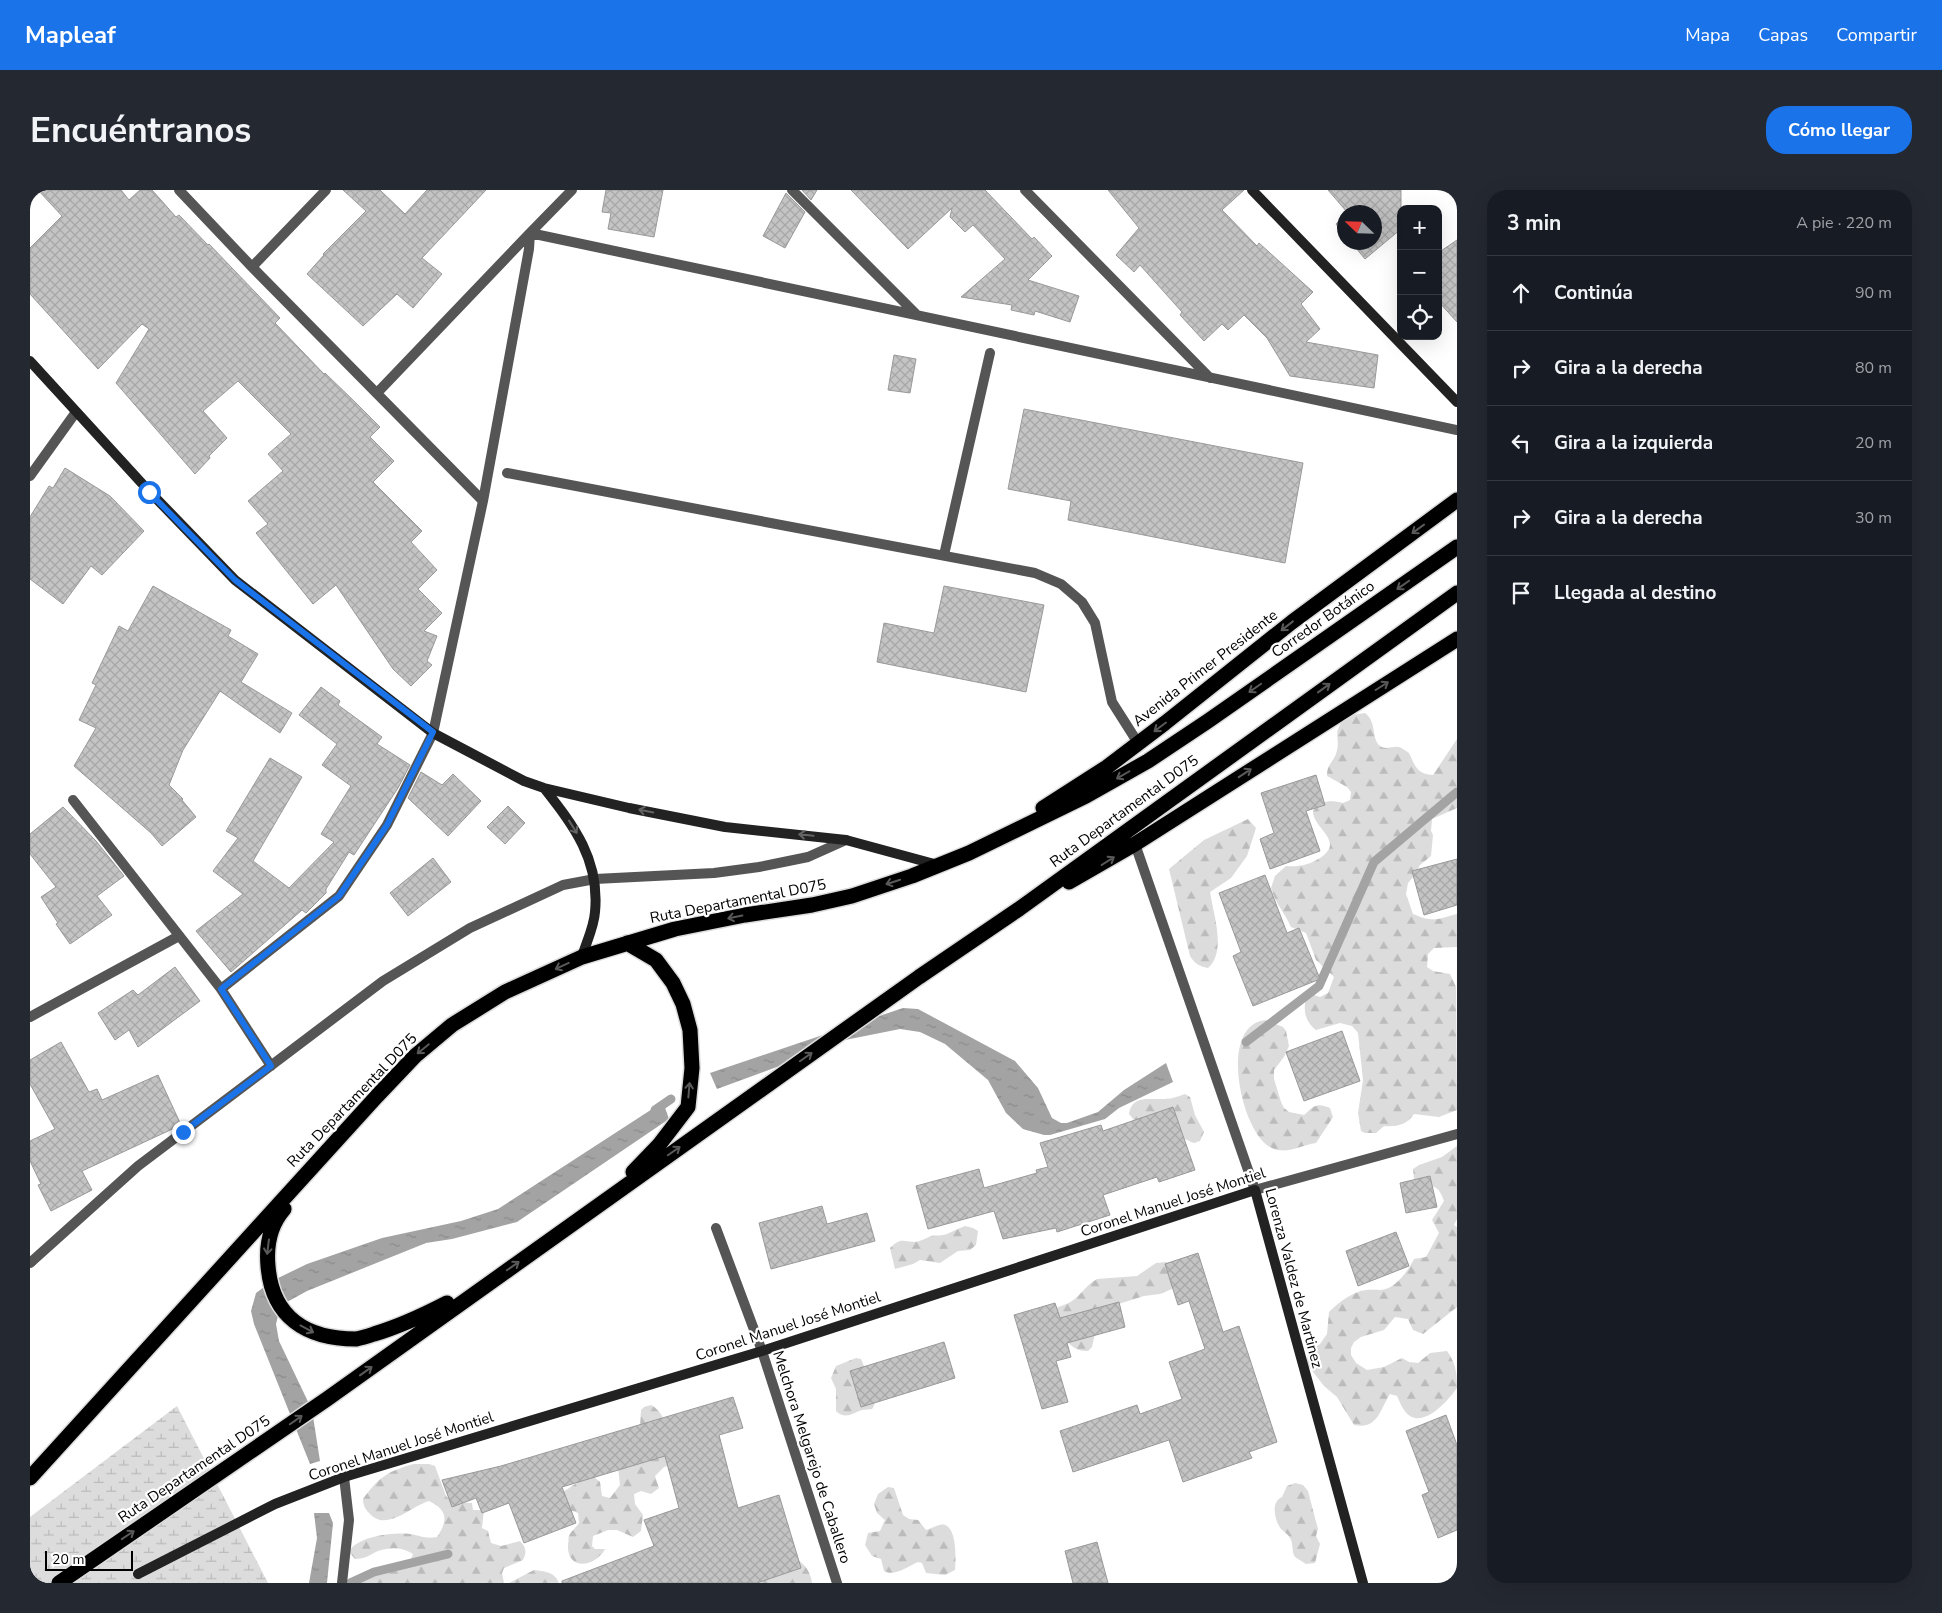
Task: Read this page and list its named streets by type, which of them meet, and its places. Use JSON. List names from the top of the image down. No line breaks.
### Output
{"streets":{"highway":["Corredor Botánico","Avenida Primer Presidente","Ruta Departamental D075"],"street":["Coronel Manuel José Montiel","Lorenza Valdez de Martinez","Melchora Melgarejo de Caballero"]},"crossings":[["Corredor Botánico","Ruta Departamental D075"],["Avenida Primer Presidente","Ruta Departamental D075"],["Coronel Manuel José Montiel","Lorenza Valdez de Martinez"],["Coronel Manuel José Montiel","Melchora Melgarejo de Caballero"]],"scale_bar":"20 m","north":"top left","page":{"header":"Mapleaf","nav":["Mapa","Capas","Compartir"],"buttons":"Cómo llegar","title":"Encuéntranos","heading":["3 min","A pie · 220 m"],"map_buttons":["+","−"],"list":[["Continúa","90 m"],["Gira a la derecha","80 m"],["Gira a la izquierda","20 m"],["Gira a la derecha","30 m"],"Llegada al destino"],"scale":"20 m"}}
